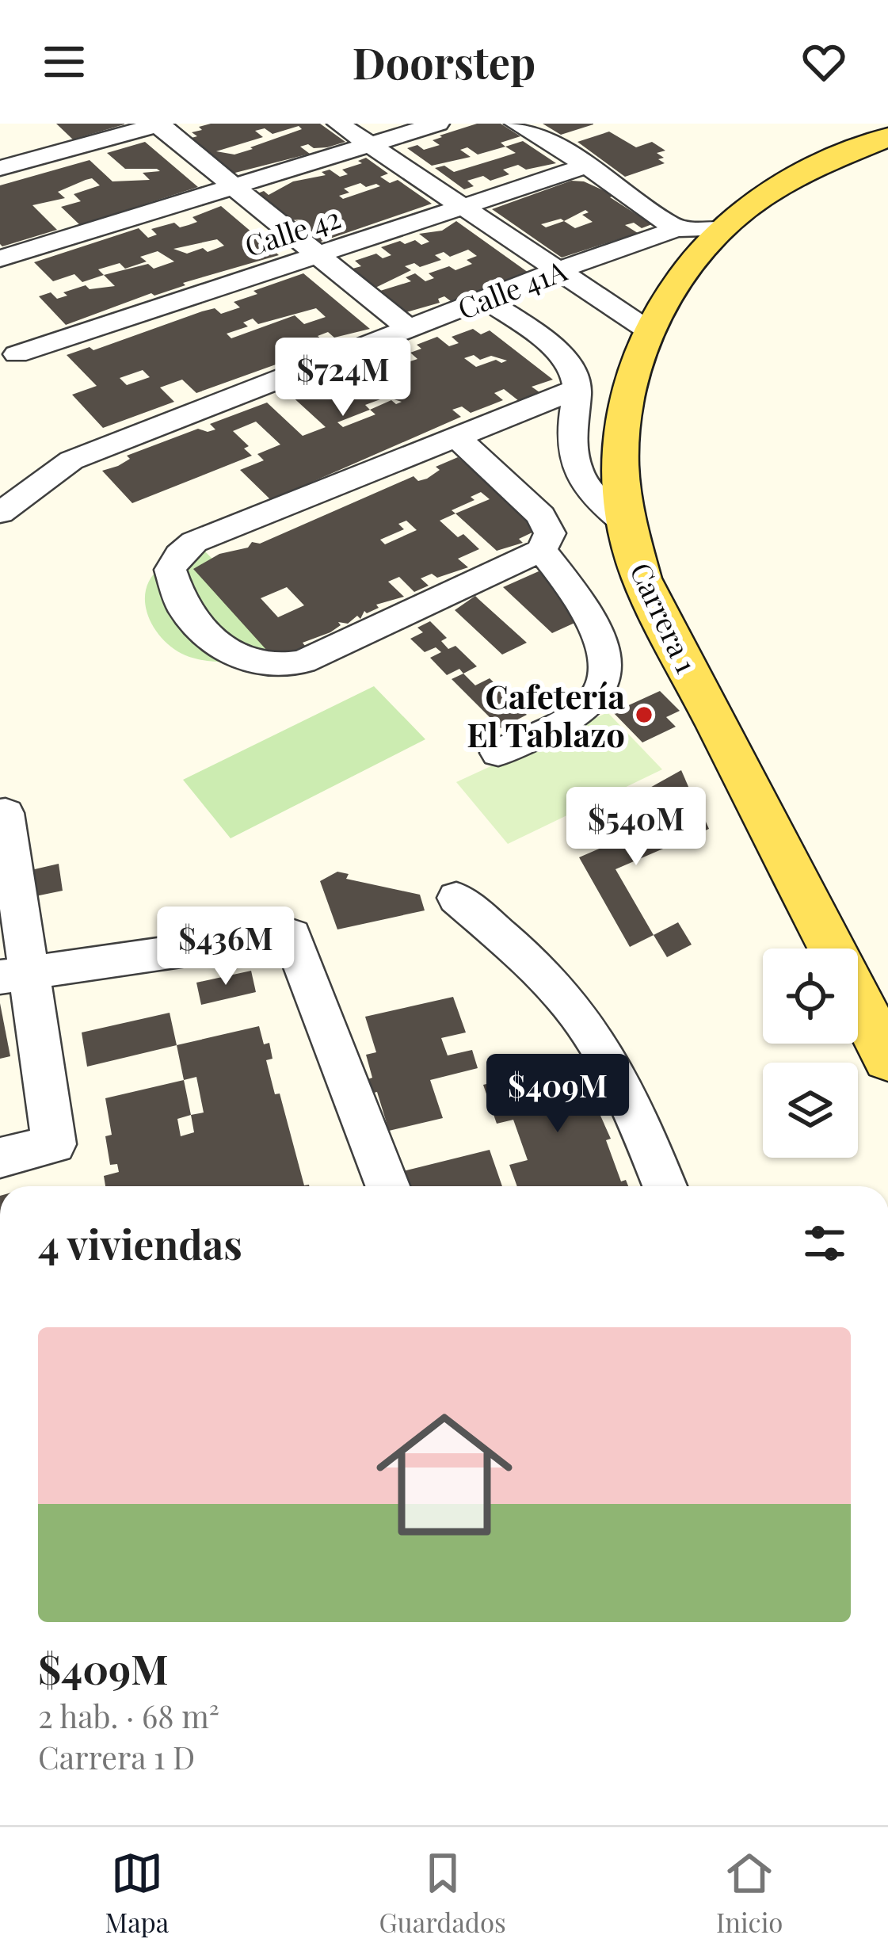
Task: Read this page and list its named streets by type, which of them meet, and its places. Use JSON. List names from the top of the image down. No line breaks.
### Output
{"streets":{"main road":["Carrera 1"],"street":["Calle 42","Calle 41A"]},"crossings":[["Calle 41A","Carrera 1"]],"places":["Cafetería El Tablazo"],"page":{"header":"Doorstep","price":["$724M","$540M","$436M","$409M"],"heading":"4 viviendas","list":[{"name":"$409M","note":"2 hab. · 68 m² · Carrera 1 D"}],"tabs":["Mapa","Guardados","Inicio"]}}
